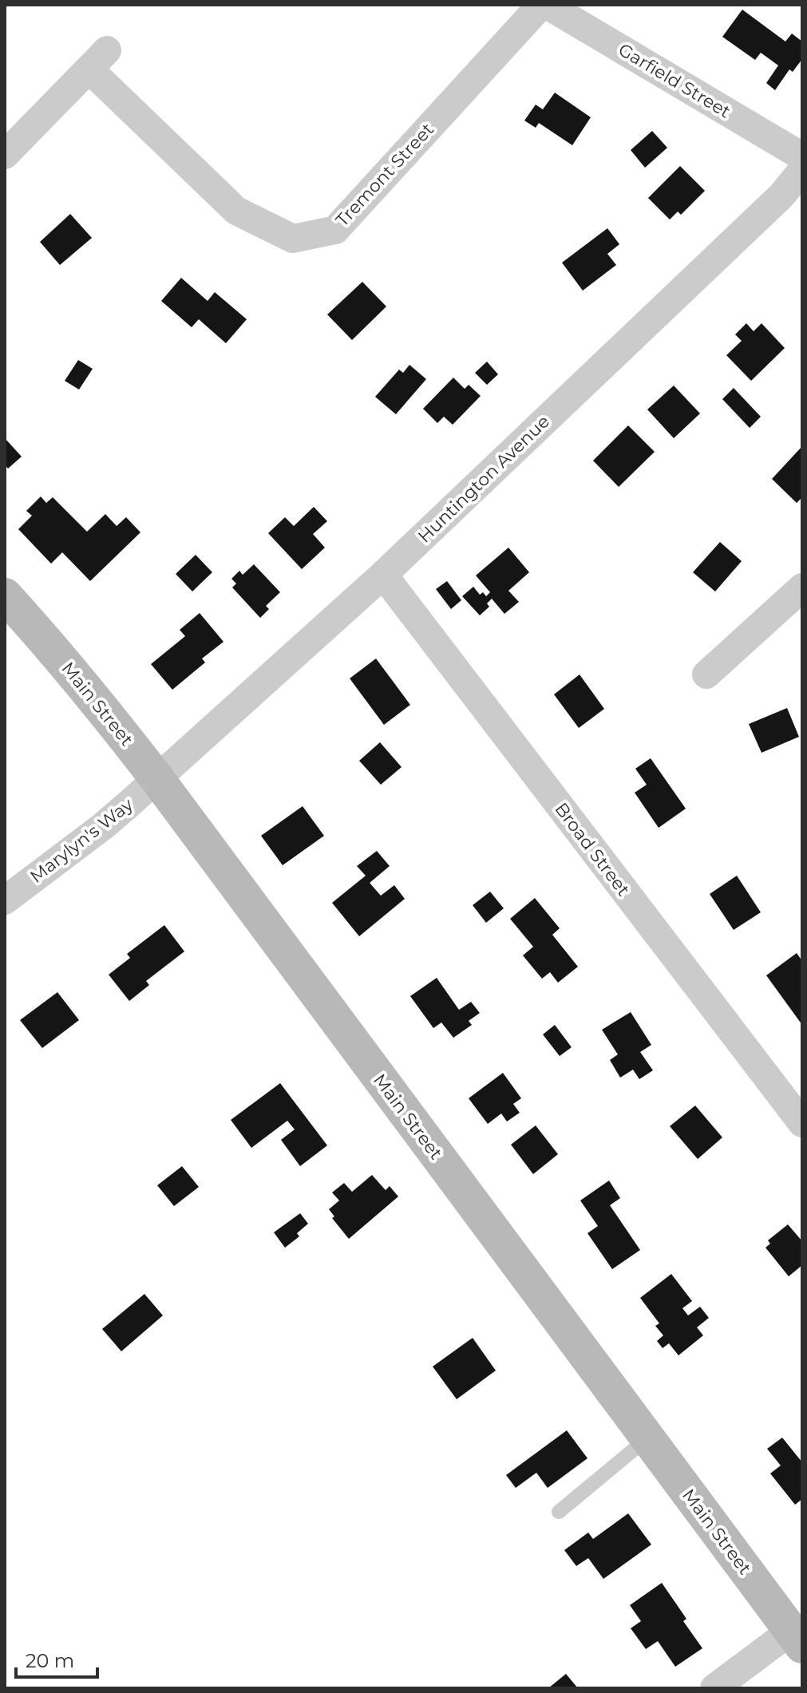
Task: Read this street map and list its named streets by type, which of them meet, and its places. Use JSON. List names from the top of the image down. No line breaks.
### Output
{"streets":{"main road":["Main Street"],"street":["Garfield Street","Tremont Street","Huntington Avenue","Marylyn's Way","Broad Street"]},"crossings":[["Huntington Avenue","Main Street"],["Huntington Avenue","Marylyn's Way"],["Huntington Avenue","Broad Street"],["Main Street","Marylyn's Way"]],"scale_bar":"20 m"}
